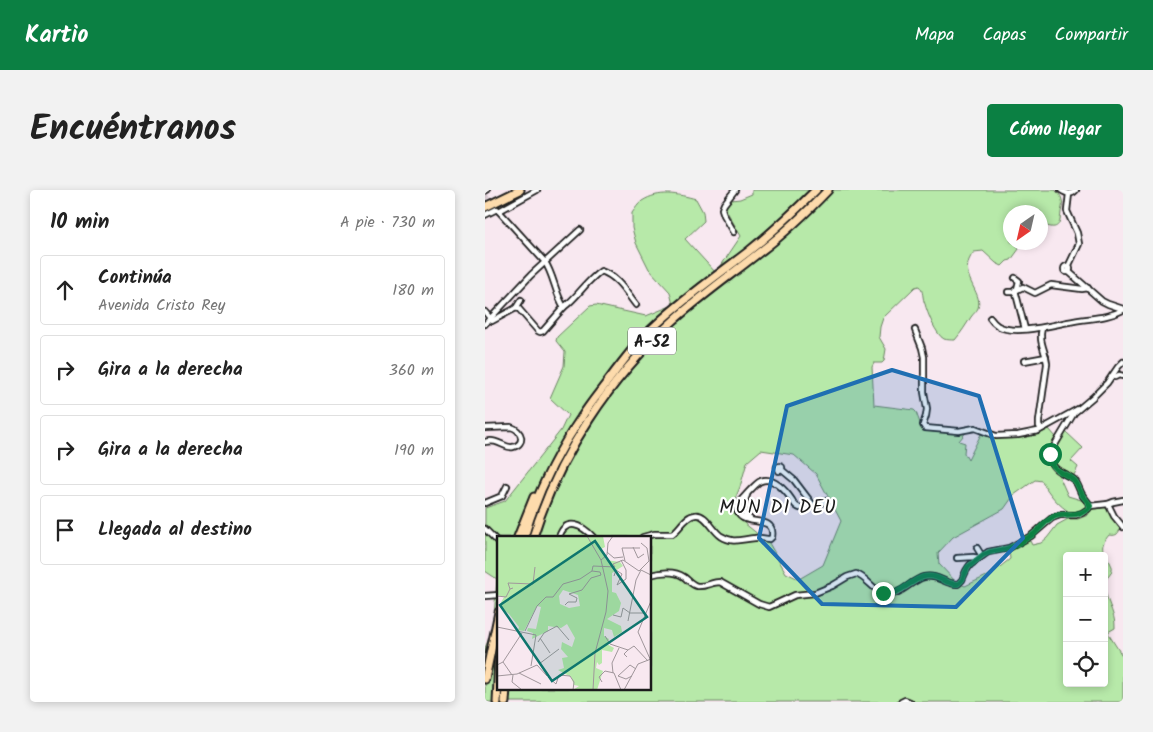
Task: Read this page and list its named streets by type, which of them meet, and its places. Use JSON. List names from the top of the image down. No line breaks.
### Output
{"streets":{"highway":["A-52"]},"districts":["MUN DI DEU"],"north":"bottom left","page":{"header":"Kartio","nav":["Mapa","Capas","Compartir"],"title":"Encuéntranos","buttons":"Cómo llegar","heading":["10 min","A pie · 730 m"],"list":[["Continúa","Avenida Cristo Rey","180 m"],["Gira a la derecha","360 m"],["Gira a la derecha","190 m"],"Llegada al destino"],"map_buttons":["+","−"]}}
